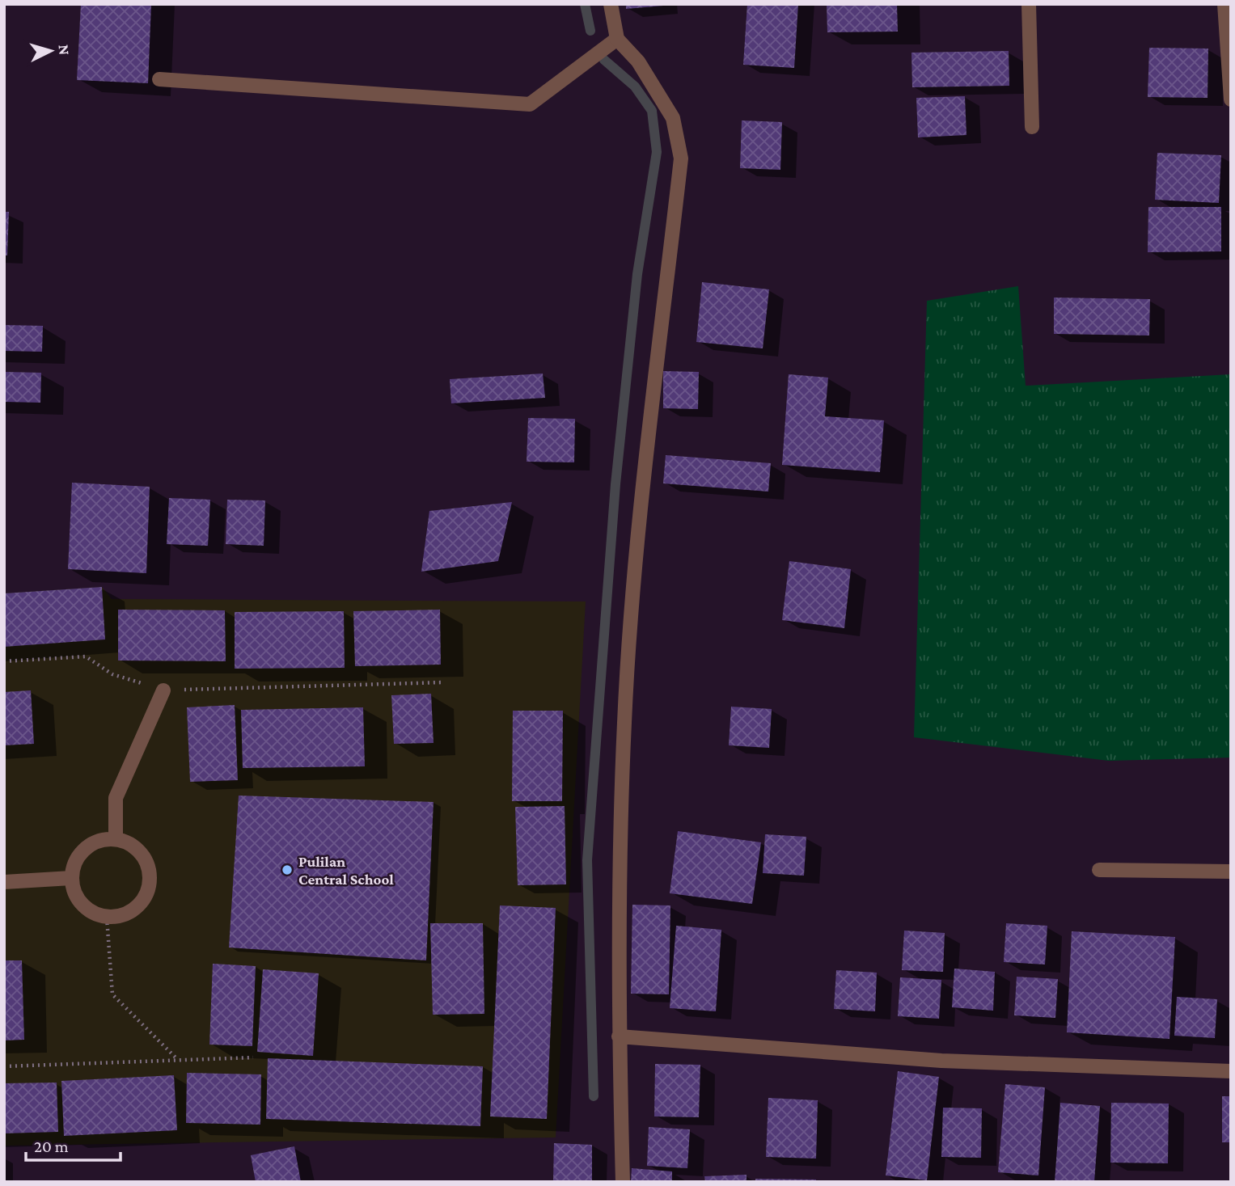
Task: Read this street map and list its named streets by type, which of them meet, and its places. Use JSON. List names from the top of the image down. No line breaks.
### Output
{"places":["Pulilan Central School"],"scale_bar":"20 m","north":"right"}
